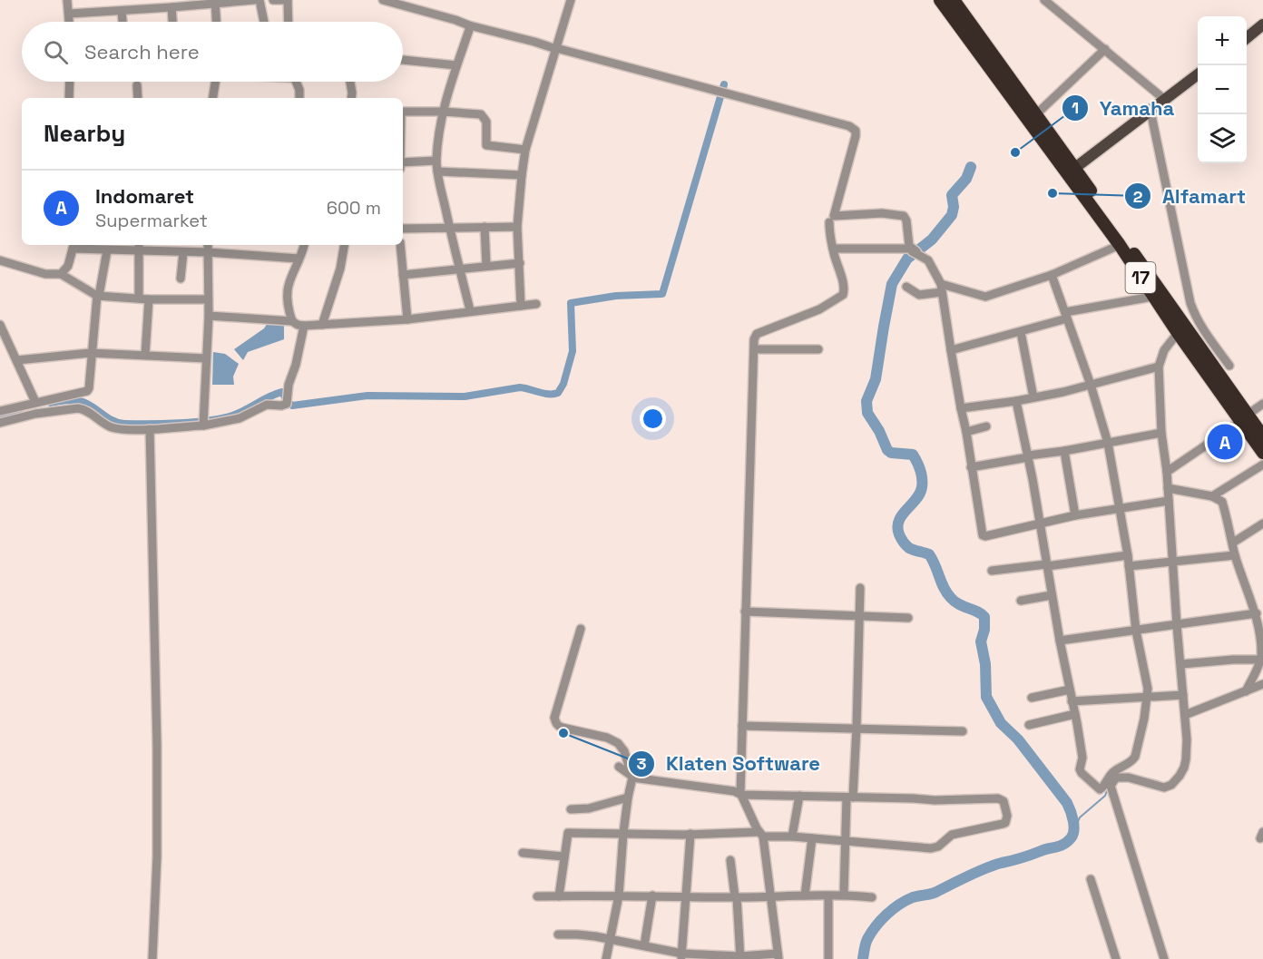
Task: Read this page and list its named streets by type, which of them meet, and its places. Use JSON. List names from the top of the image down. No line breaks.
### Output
{"streets":{"highway":["17"]},"places":["Yamaha","Alfamart","Klaten Software"],"page":{"map_buttons":["+","−"],"search":"Search here","heading":"Nearby","list":[{"mark":"A","name":"Indomaret","note":"Supermarket","value":"600 m"}],"pins":"A"}}
